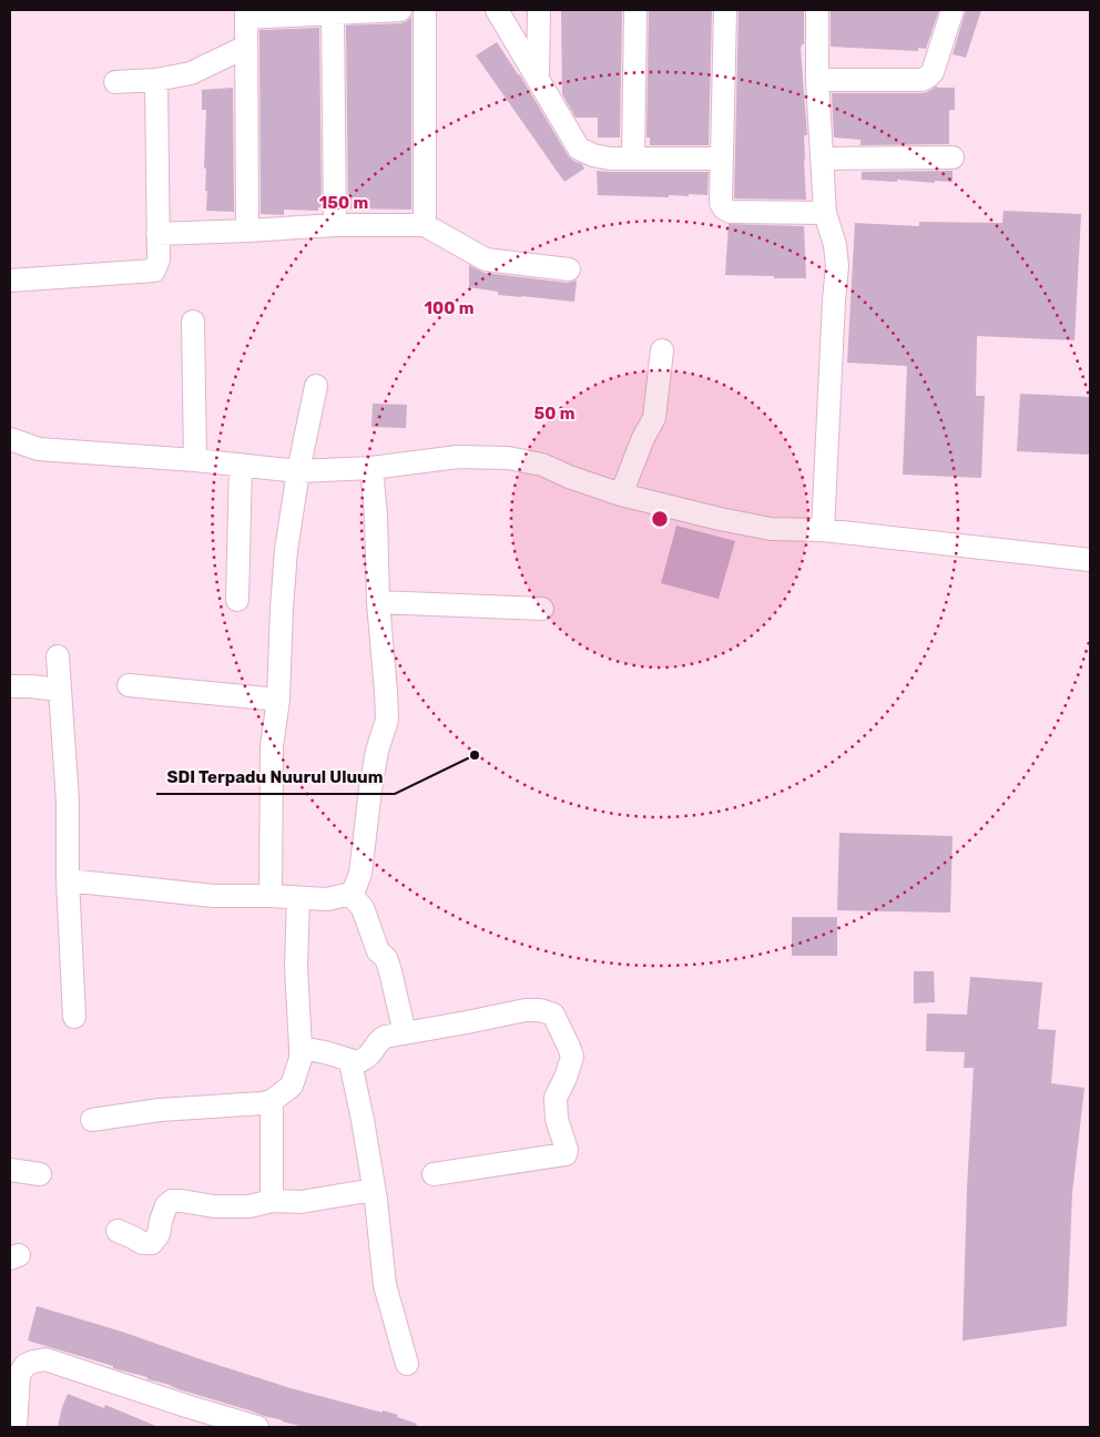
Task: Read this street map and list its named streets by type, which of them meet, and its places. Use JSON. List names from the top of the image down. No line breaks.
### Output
{"places":["SDI Terpadu Nuurul Uluum"],"rings":["150 m","100 m","50 m"]}
